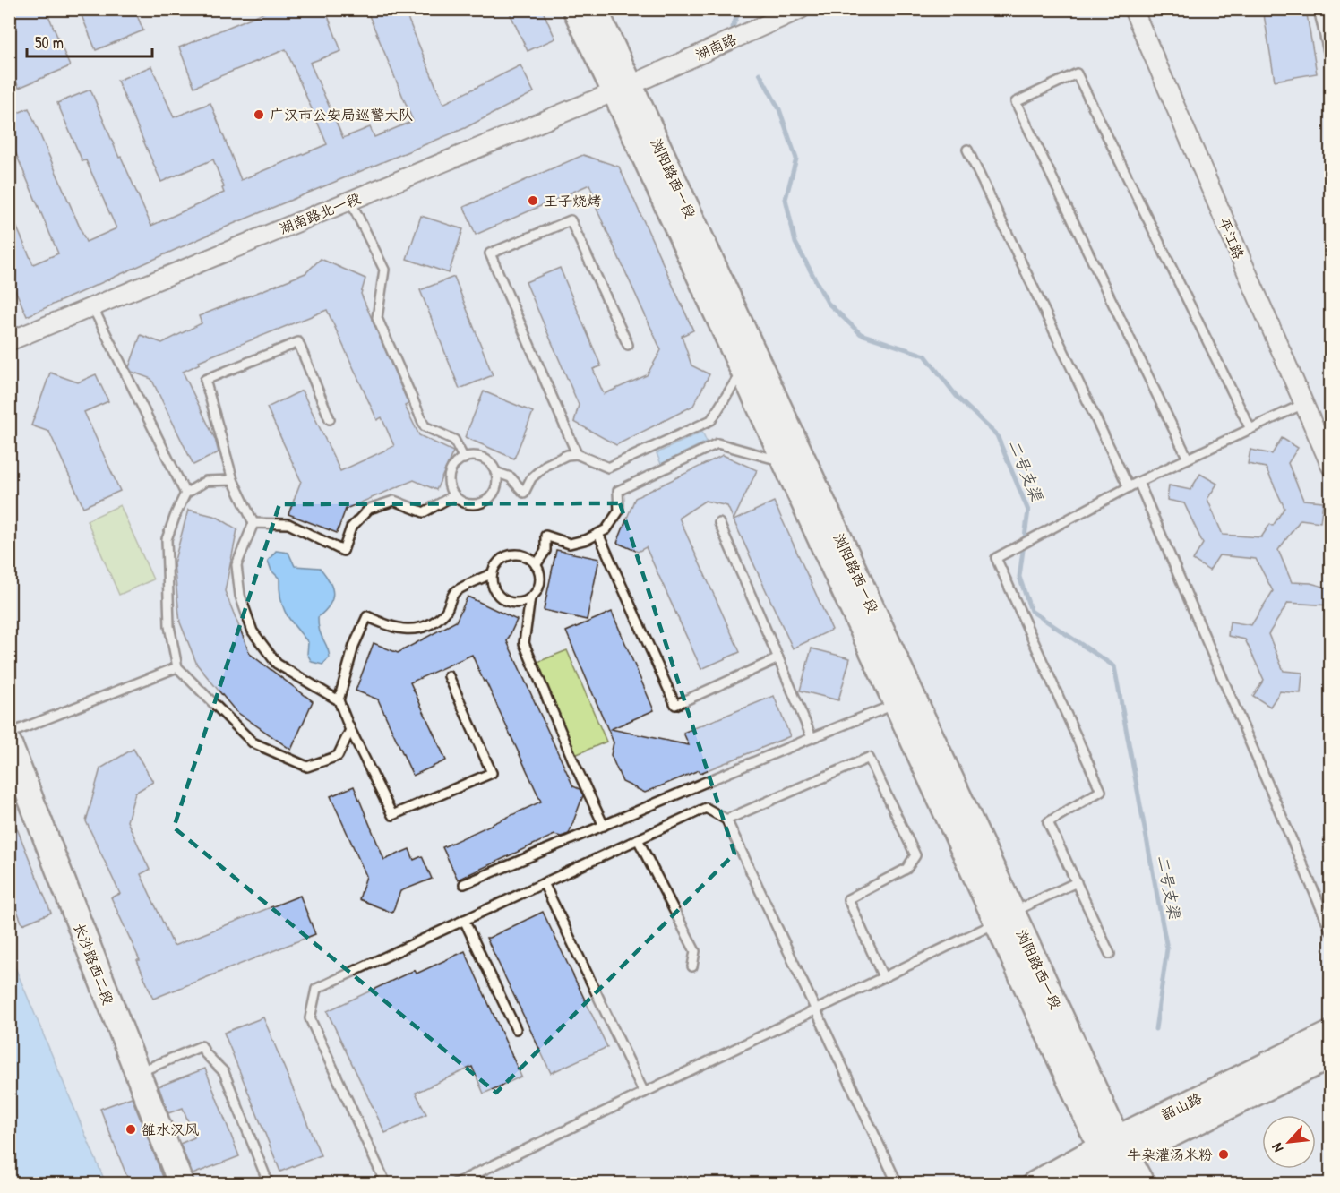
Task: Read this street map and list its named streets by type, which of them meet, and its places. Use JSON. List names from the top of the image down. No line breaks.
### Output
{"streets":{"street":["湖南路","浏阳路西一段","湖南路北一段","平江路","长沙路西二段","韶山路"]},"crossings":[["湖南路","浏阳路西一段"],["湖南路","湖南路北一段"],["浏阳路西一段","湖南路北一段"],["浏阳路西一段","韶山路"]],"water":["二号支渠"],"places":["广汉市公安局巡警大队","王子烧烤","雒水汉风","牛杂灌汤米粉"],"scale_bar":"50 m","north":"bottom left"}
